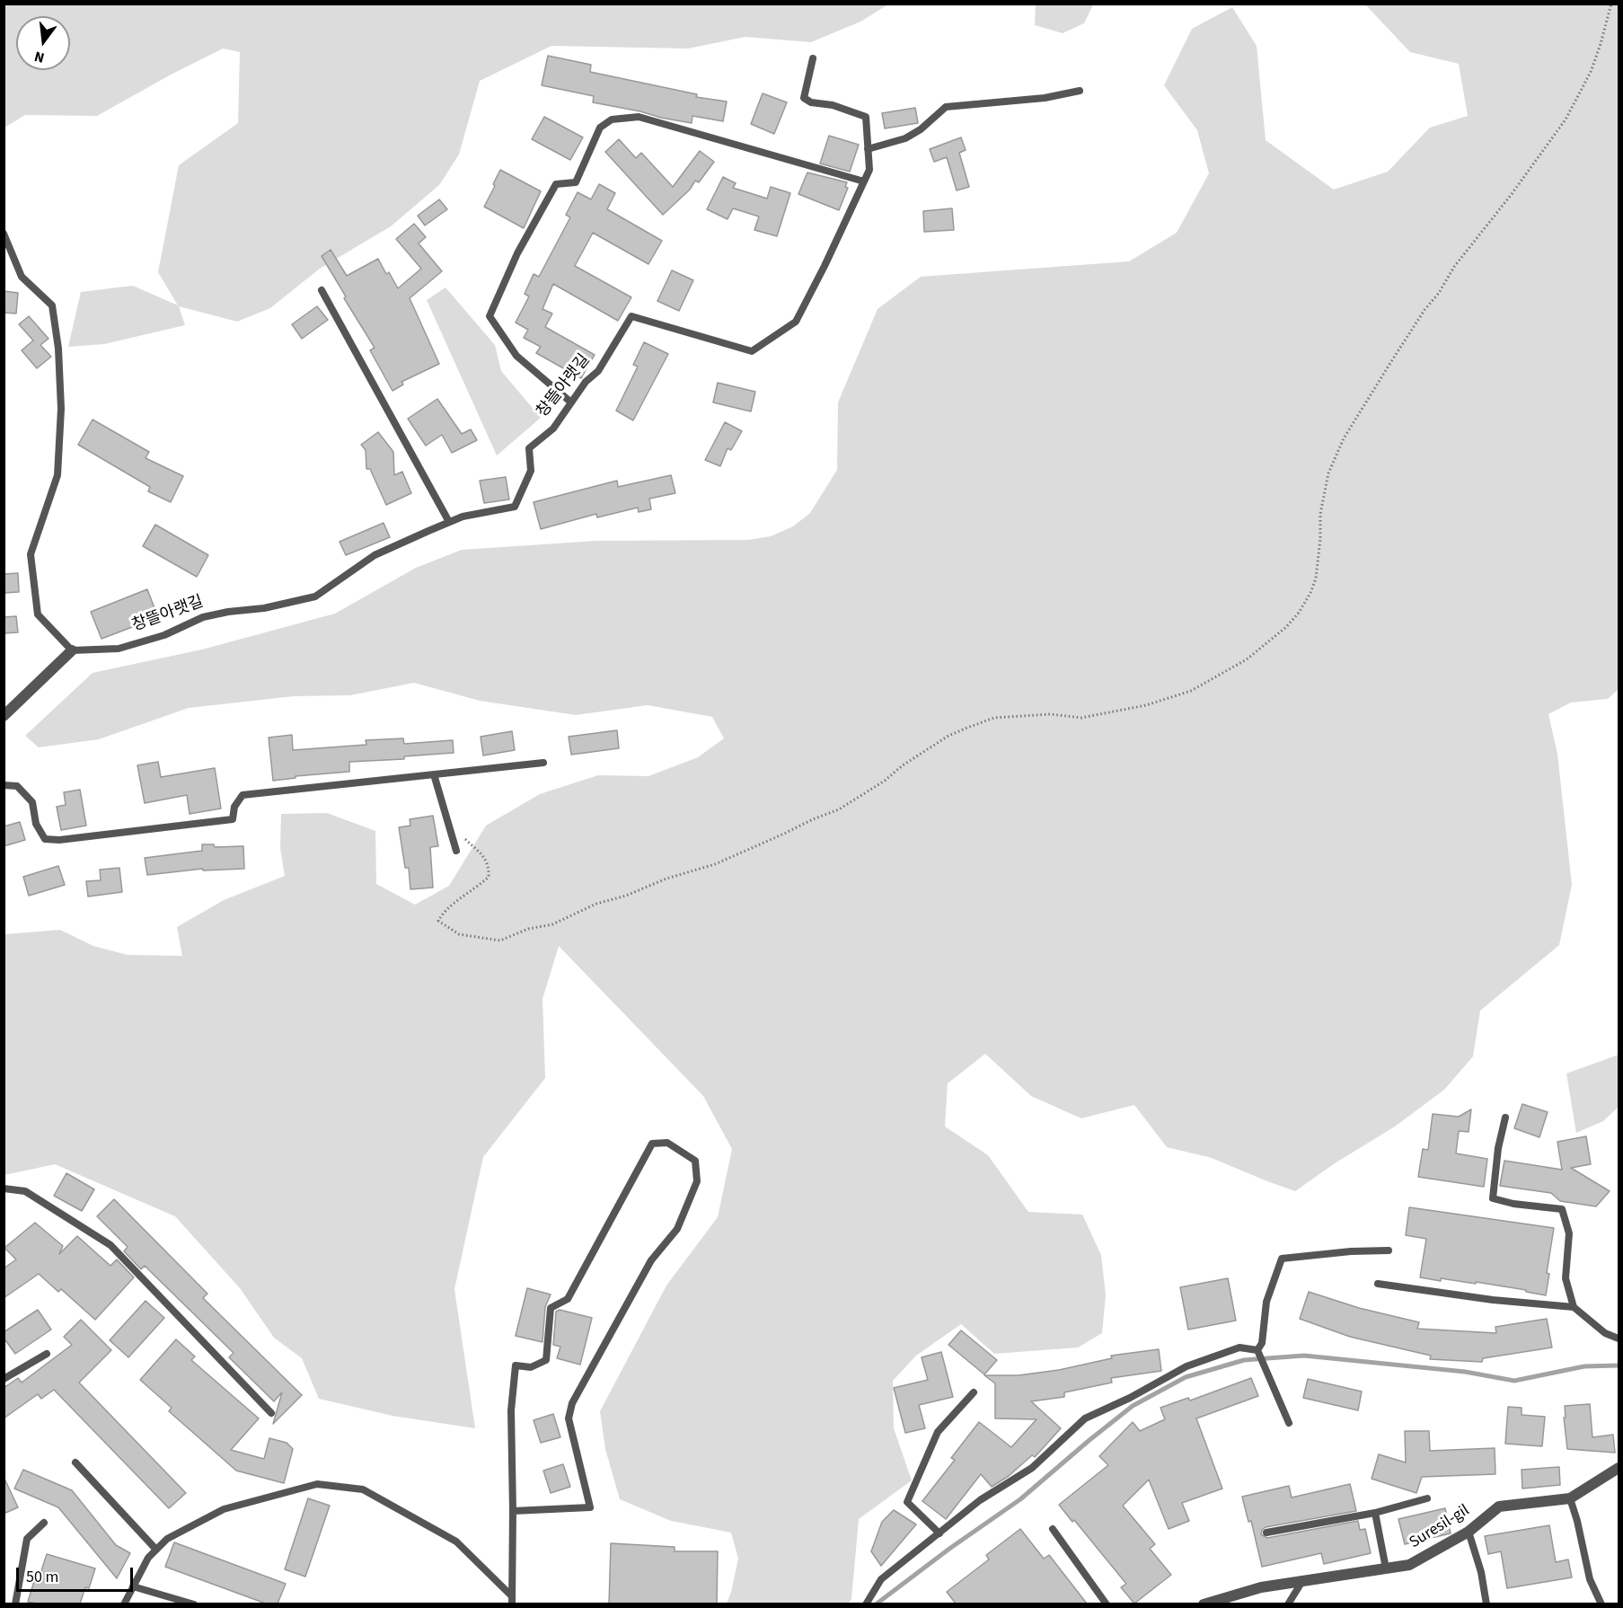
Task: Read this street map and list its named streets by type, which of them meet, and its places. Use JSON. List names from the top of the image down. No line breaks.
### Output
{"streets":{"street":["Suresil-gil"],"lane":["창뜰아랫길"]},"scale_bar":"50 m","north":"bottom"}
